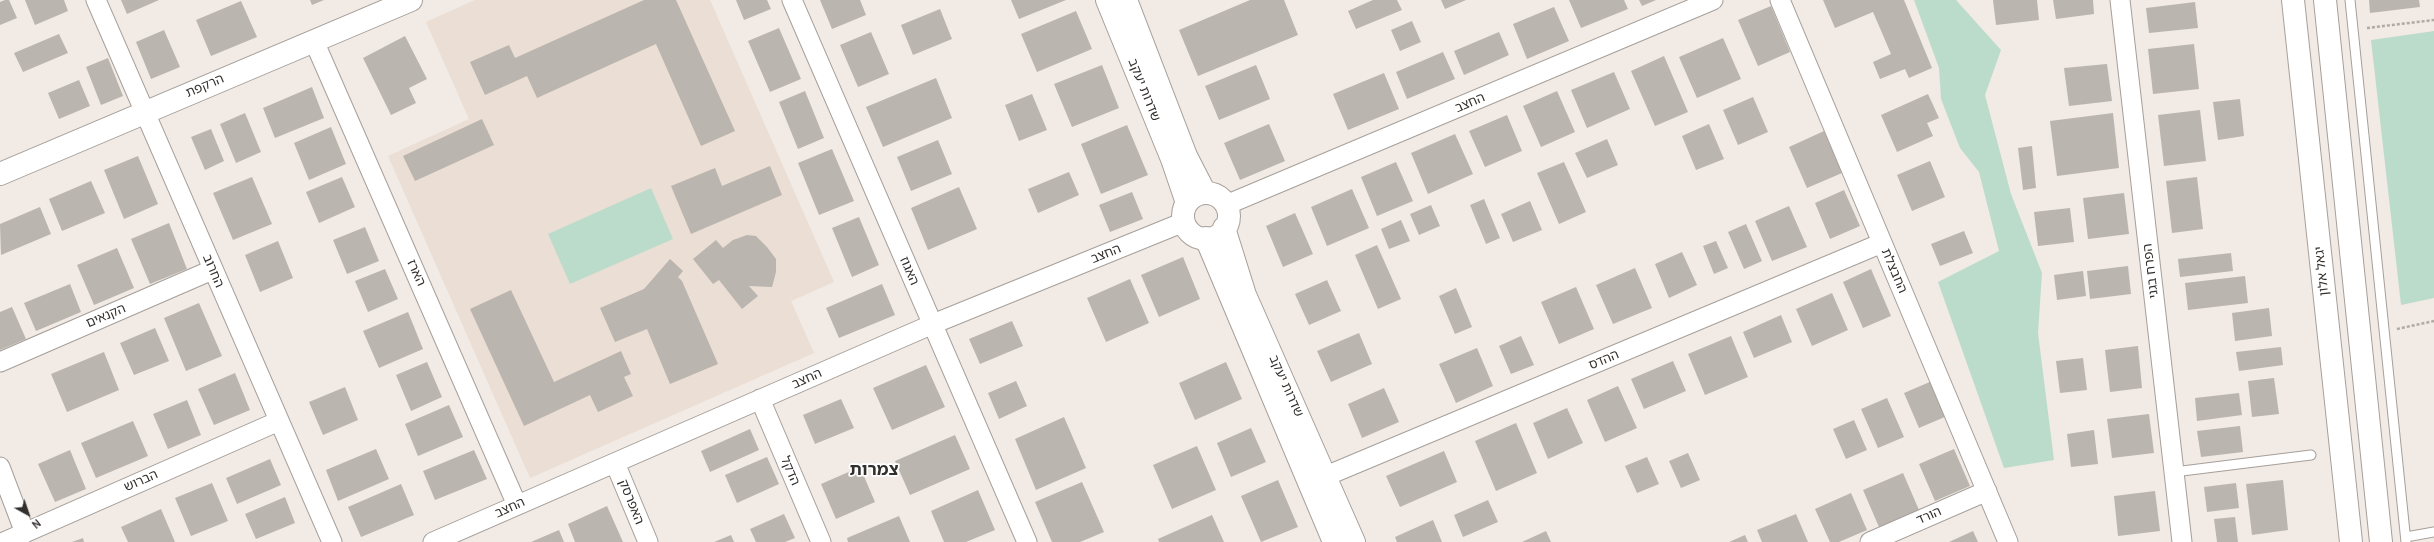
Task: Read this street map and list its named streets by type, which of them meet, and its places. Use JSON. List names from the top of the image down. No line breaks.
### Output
{"streets":{"street":["הרקפת","שדרות יעקב","החצב","החרוב","האגוז","החבצלת","הפרח בגני","יגאל אלון","הארז","הקנאים","ההדס","הדקל","הברוש","האפרסק","הורד"]},"crossings":[["הרקפת","החרוב"],["הרקפת","הארז"],["שדרות יעקב","החצב"],["שדרות יעקב","ההדס"],["החצב","האגוז"],["החצב","הארז"],["החצב","הדקל"],["החצב","האפרסק"],["החרוב","הקנאים"],["החרוב","הברוש"],["החבצלת","ההדס"],["החבצלת","הורד"]],"districts":["צמרות"],"north":"bottom right"}
